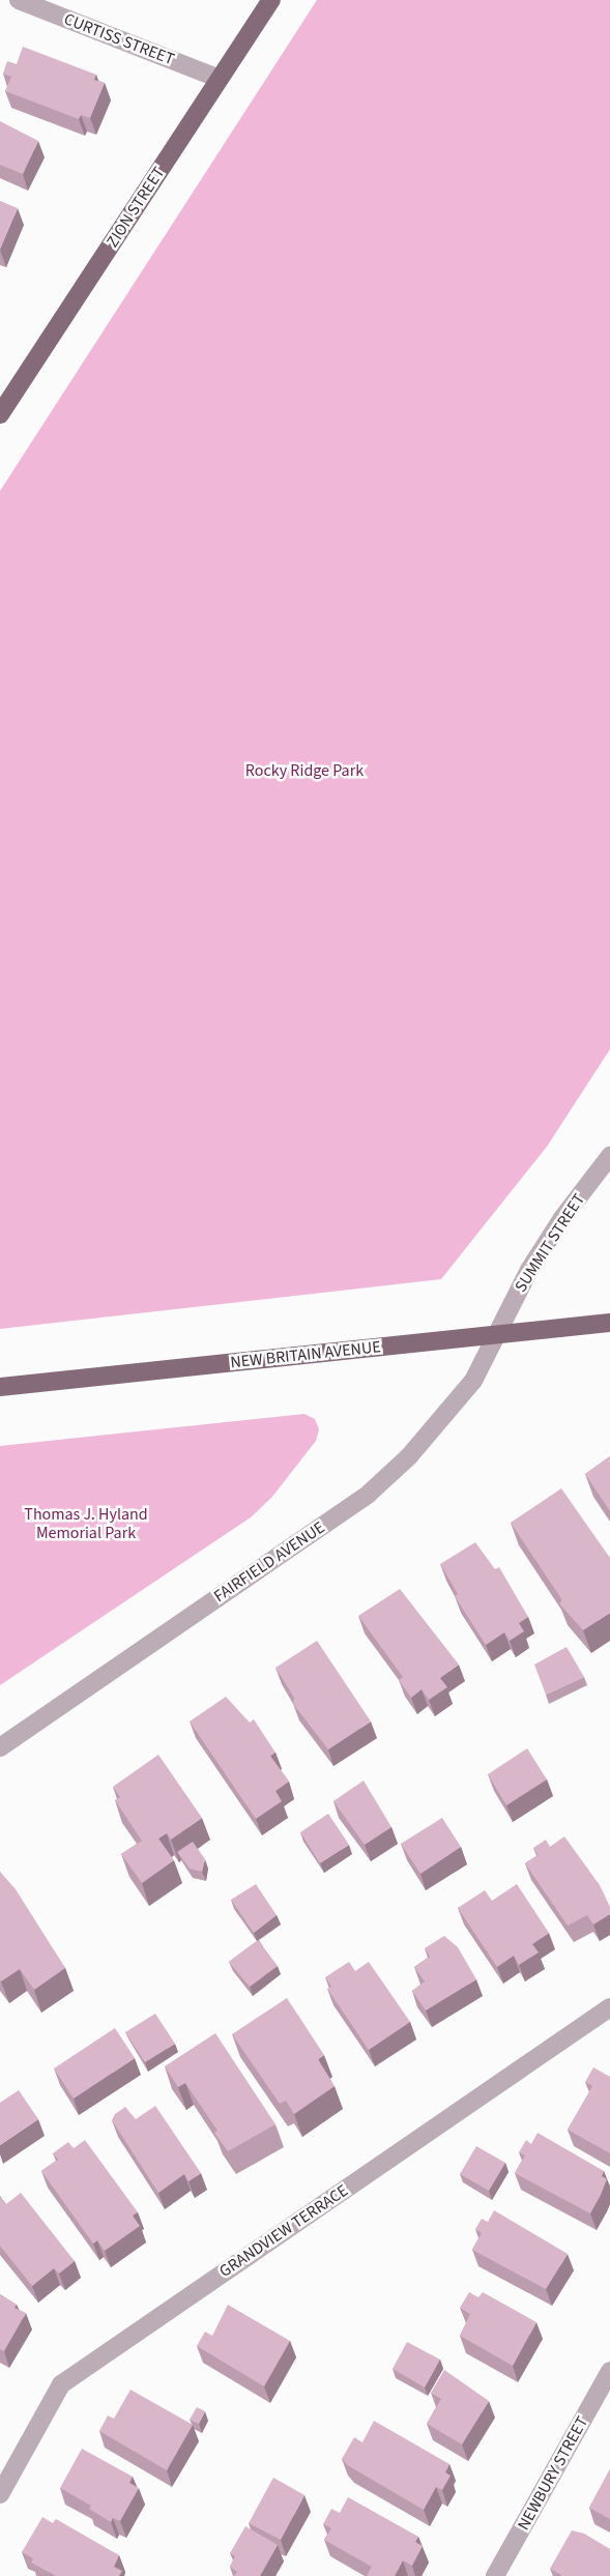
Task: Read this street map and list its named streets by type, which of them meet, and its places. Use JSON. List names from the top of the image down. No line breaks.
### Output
{"streets":{"main road":["ZION STREET","NEW BRITAIN AVENUE"],"street":["CURTISS STREET","SUMMIT STREET","FAIRFIELD AVENUE","GRANDVIEW TERRACE","NEWBURY STREET"]},"crossings":[["CURTISS STREET","ZION STREET"],["SUMMIT STREET","NEW BRITAIN AVENUE"],["SUMMIT STREET","FAIRFIELD AVENUE"],["NEW BRITAIN AVENUE","FAIRFIELD AVENUE"]],"parks":["Rocky Ridge Park","Thomas J. Hyland Memorial Park"]}
